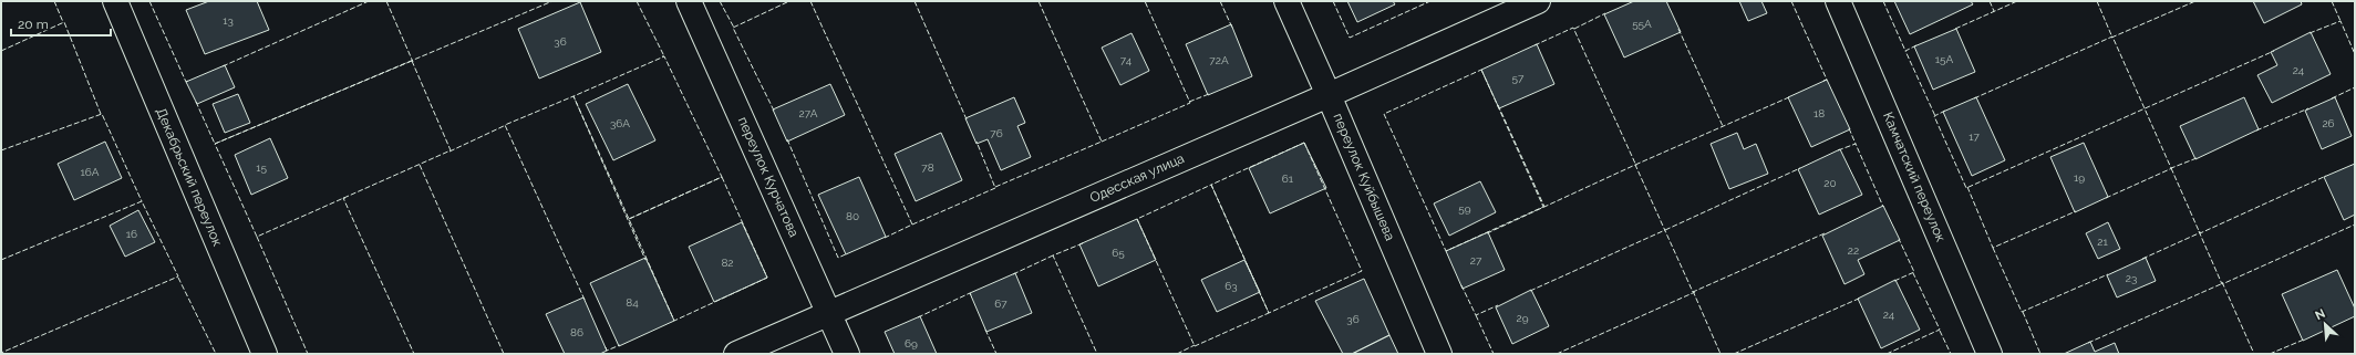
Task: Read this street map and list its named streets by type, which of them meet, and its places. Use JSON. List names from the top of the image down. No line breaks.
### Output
{"streets":{"street":["Декабрьский переулок","переулок Курчатова","переулок Куйбышева","Камчатский переулок","Одесская улица"]},"crossings":[["переулок Курчатова","Одесская улица"],["переулок Куйбышева","Одесская улица"]],"house_numbers":["13","55А","36","15А","74","72А","24","57","27А","18","36А","26","76","17","15","78","16А","19","61","20","59","80","16","21","22","65","27","82","23","63","84","67","24","29","36","86","69"],"scale_bar":"20 m","north":"top left"}
